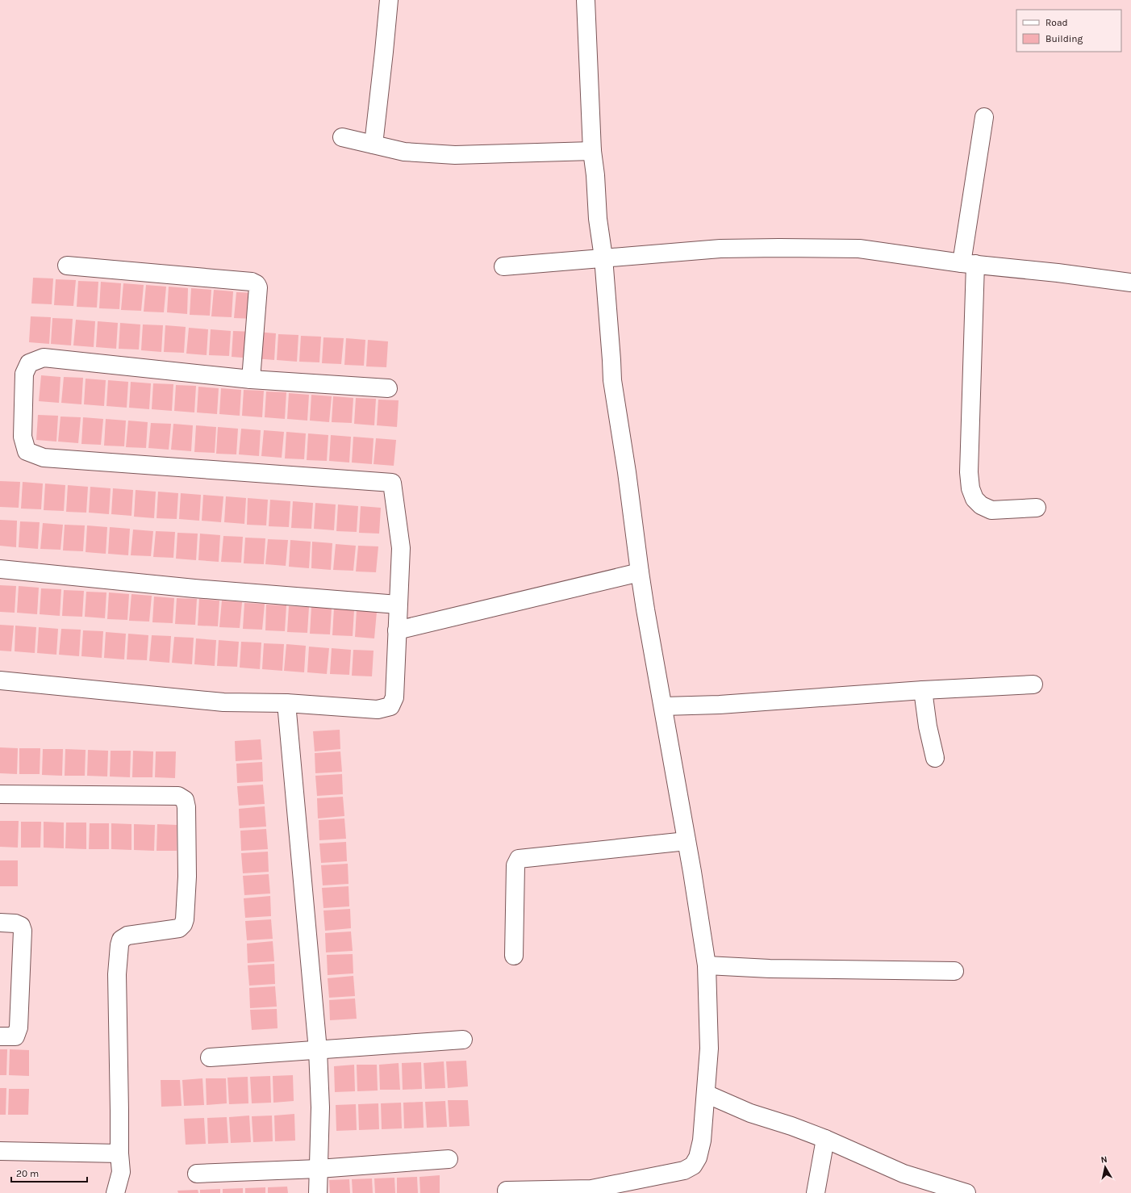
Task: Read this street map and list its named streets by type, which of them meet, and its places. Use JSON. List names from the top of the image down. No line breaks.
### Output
{"legend":["Road","Building"],"scale_bar":"20 m","north":"top"}
